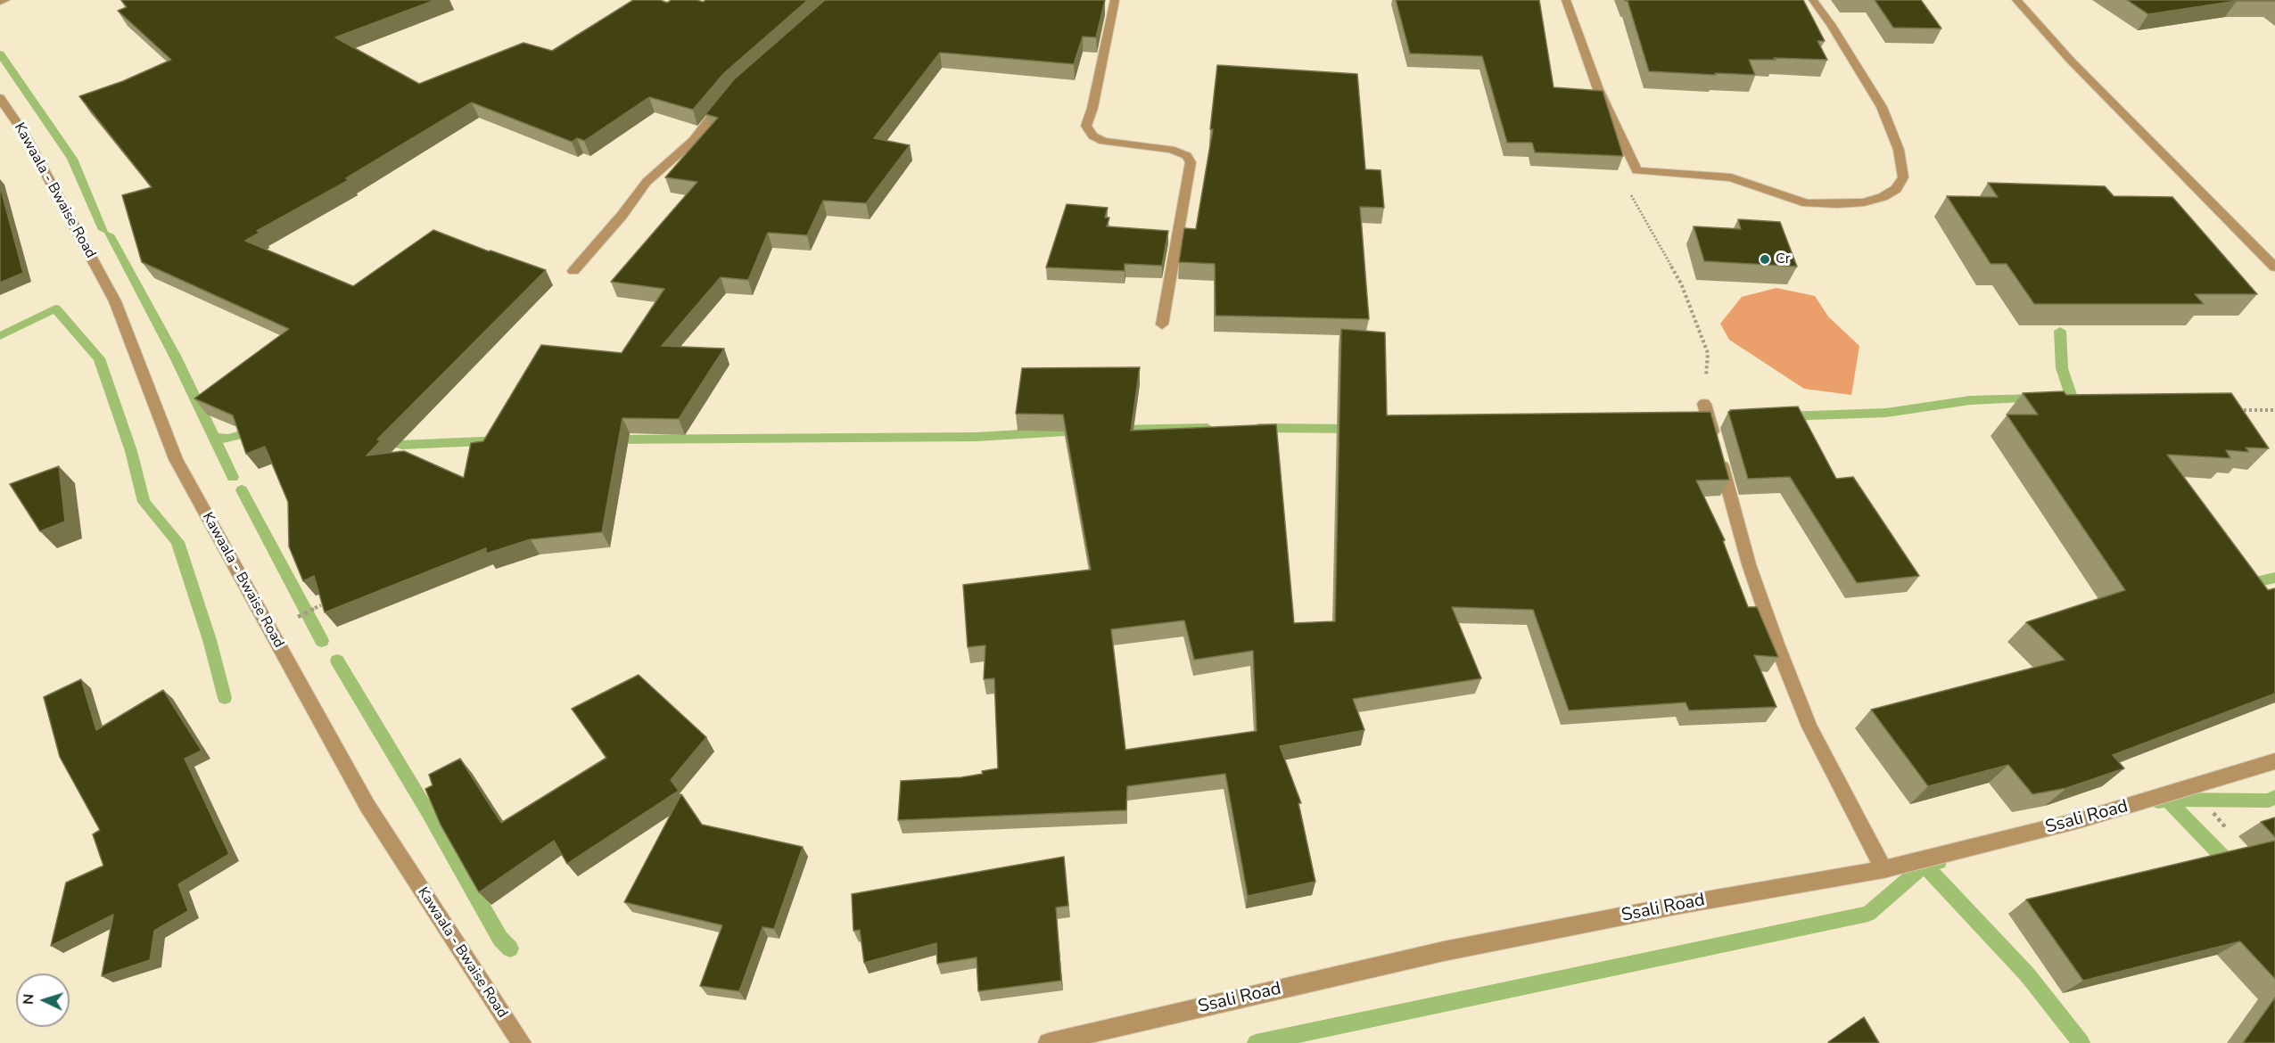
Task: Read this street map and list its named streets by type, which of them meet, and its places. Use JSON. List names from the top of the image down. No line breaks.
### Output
{"streets":{"street":["Kawaala - Bwaise Road","Ssali Road"]},"places":["Cr"],"north":"left"}
